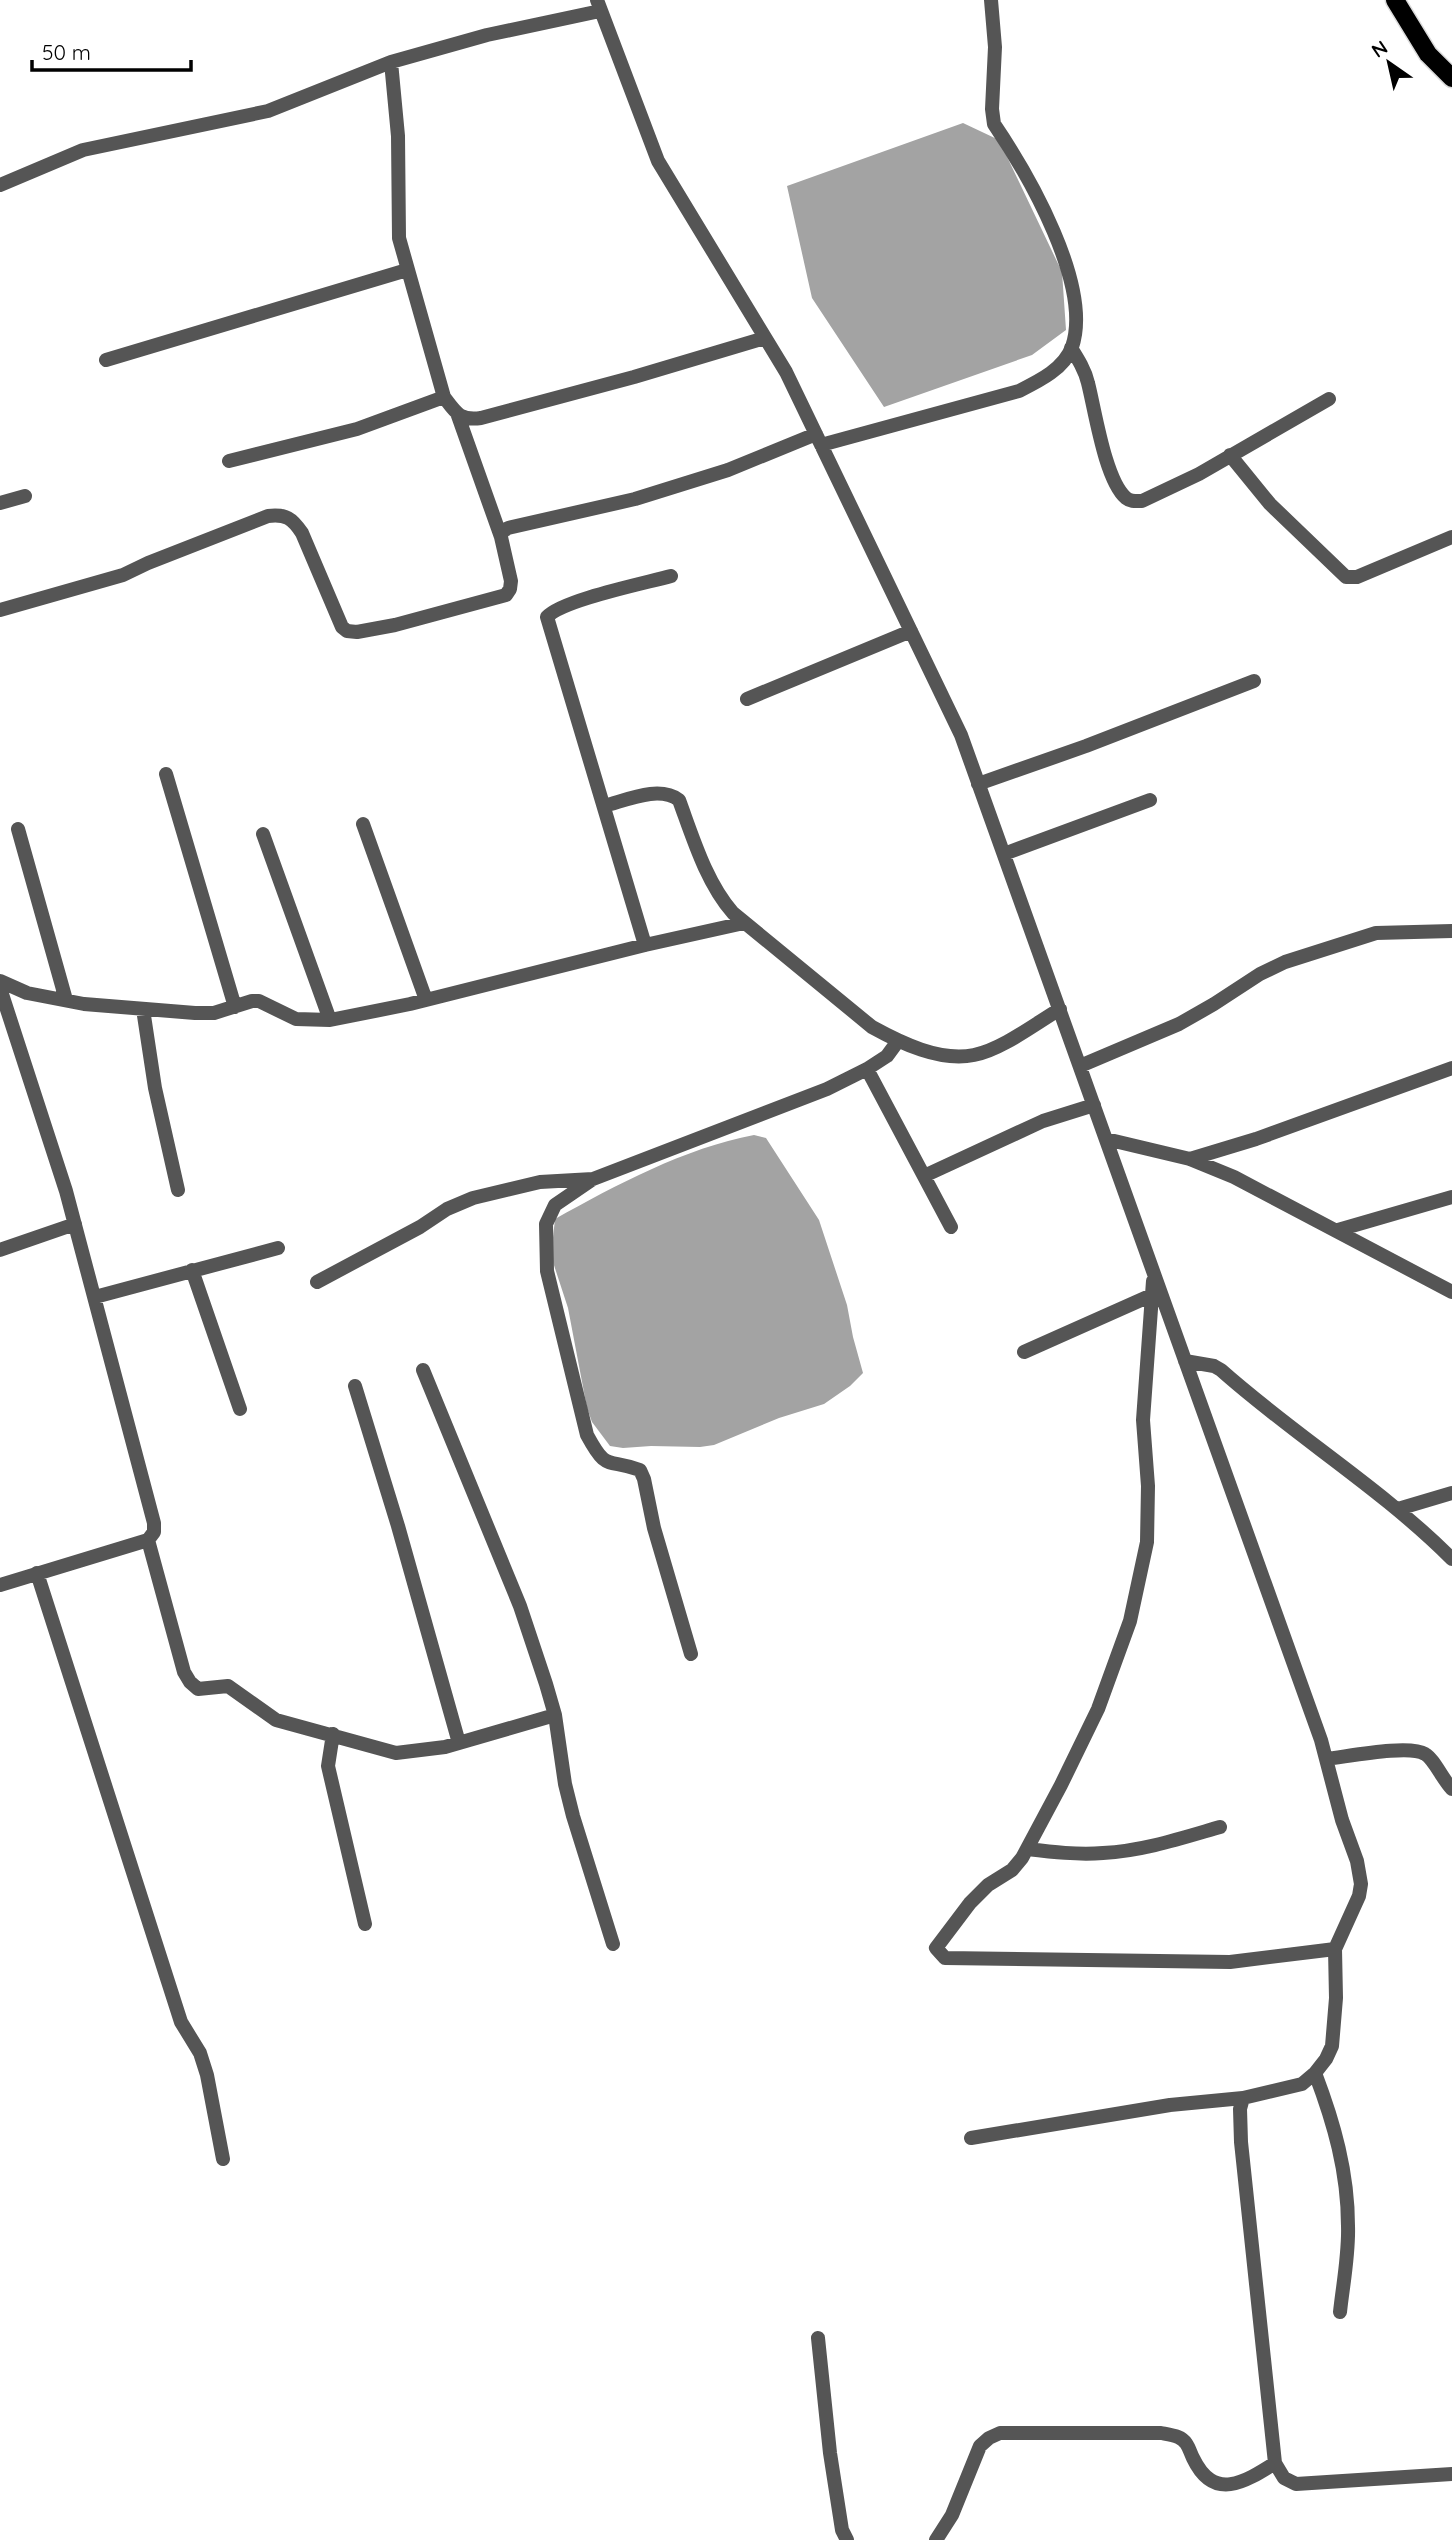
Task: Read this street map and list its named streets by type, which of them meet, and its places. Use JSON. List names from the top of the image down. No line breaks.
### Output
{"scale_bar":"50 m","north":"top left"}
